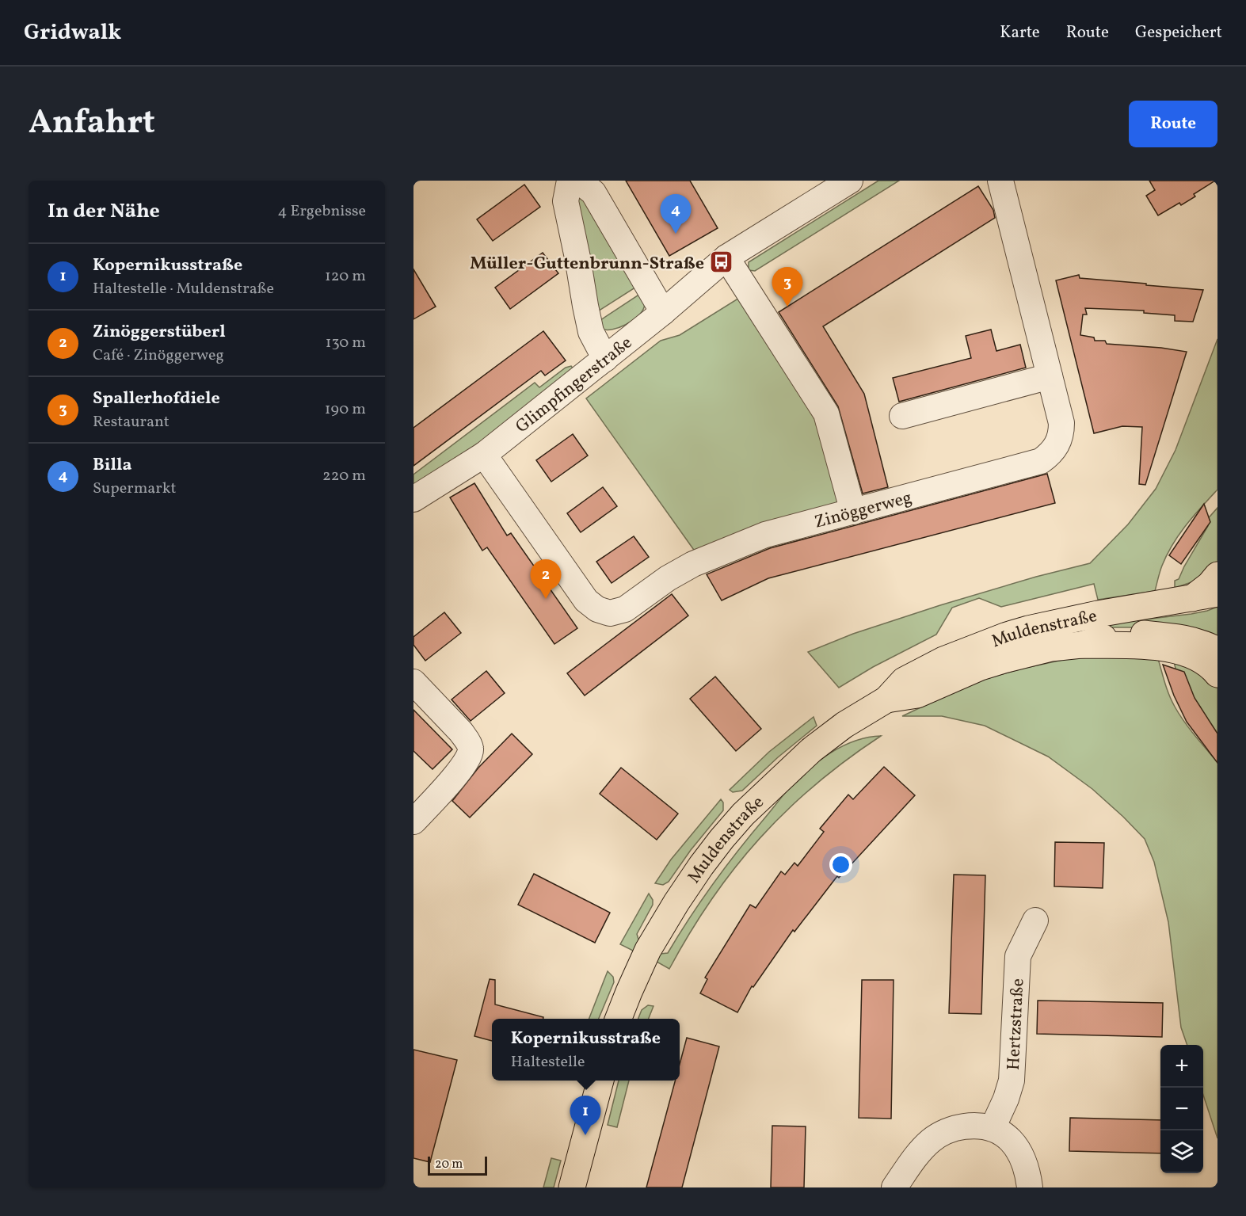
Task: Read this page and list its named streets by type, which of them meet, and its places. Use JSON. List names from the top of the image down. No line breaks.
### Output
{"streets":{"main road":["Muldenstraße"],"street":["Glimpfingerstraße","Zinöggerweg","Hertzstraße"]},"crossings":[["Glimpfingerstraße","Zinöggerweg"]],"places":{"bus stop":["Müller-Guttenbrunn-Straße"]},"scale_bar":"20 m","page":{"header":"Gridwalk","nav":["Karte","Route","Gespeichert"],"title":"Anfahrt","buttons":"Route","heading":["In der Nähe","4 Ergebnisse"],"pins":["4","3","2","1"],"list":[{"mark":"1","name":"Kopernikusstraße","note":"Haltestelle · Muldenstraße","value":"120 m"},{"mark":"2","name":"Zinöggerstüberl","note":"Café · Zinöggerweg","value":"130 m"},{"mark":"3","name":"Spallerhofdiele","note":"Restaurant","value":"190 m"},{"mark":"4","name":"Billa","note":"Supermarkt","value":"220 m"}],"popup":["Kopernikusstraße","Haltestelle"],"map_buttons":["+","−"],"scale":"20 m"}}
